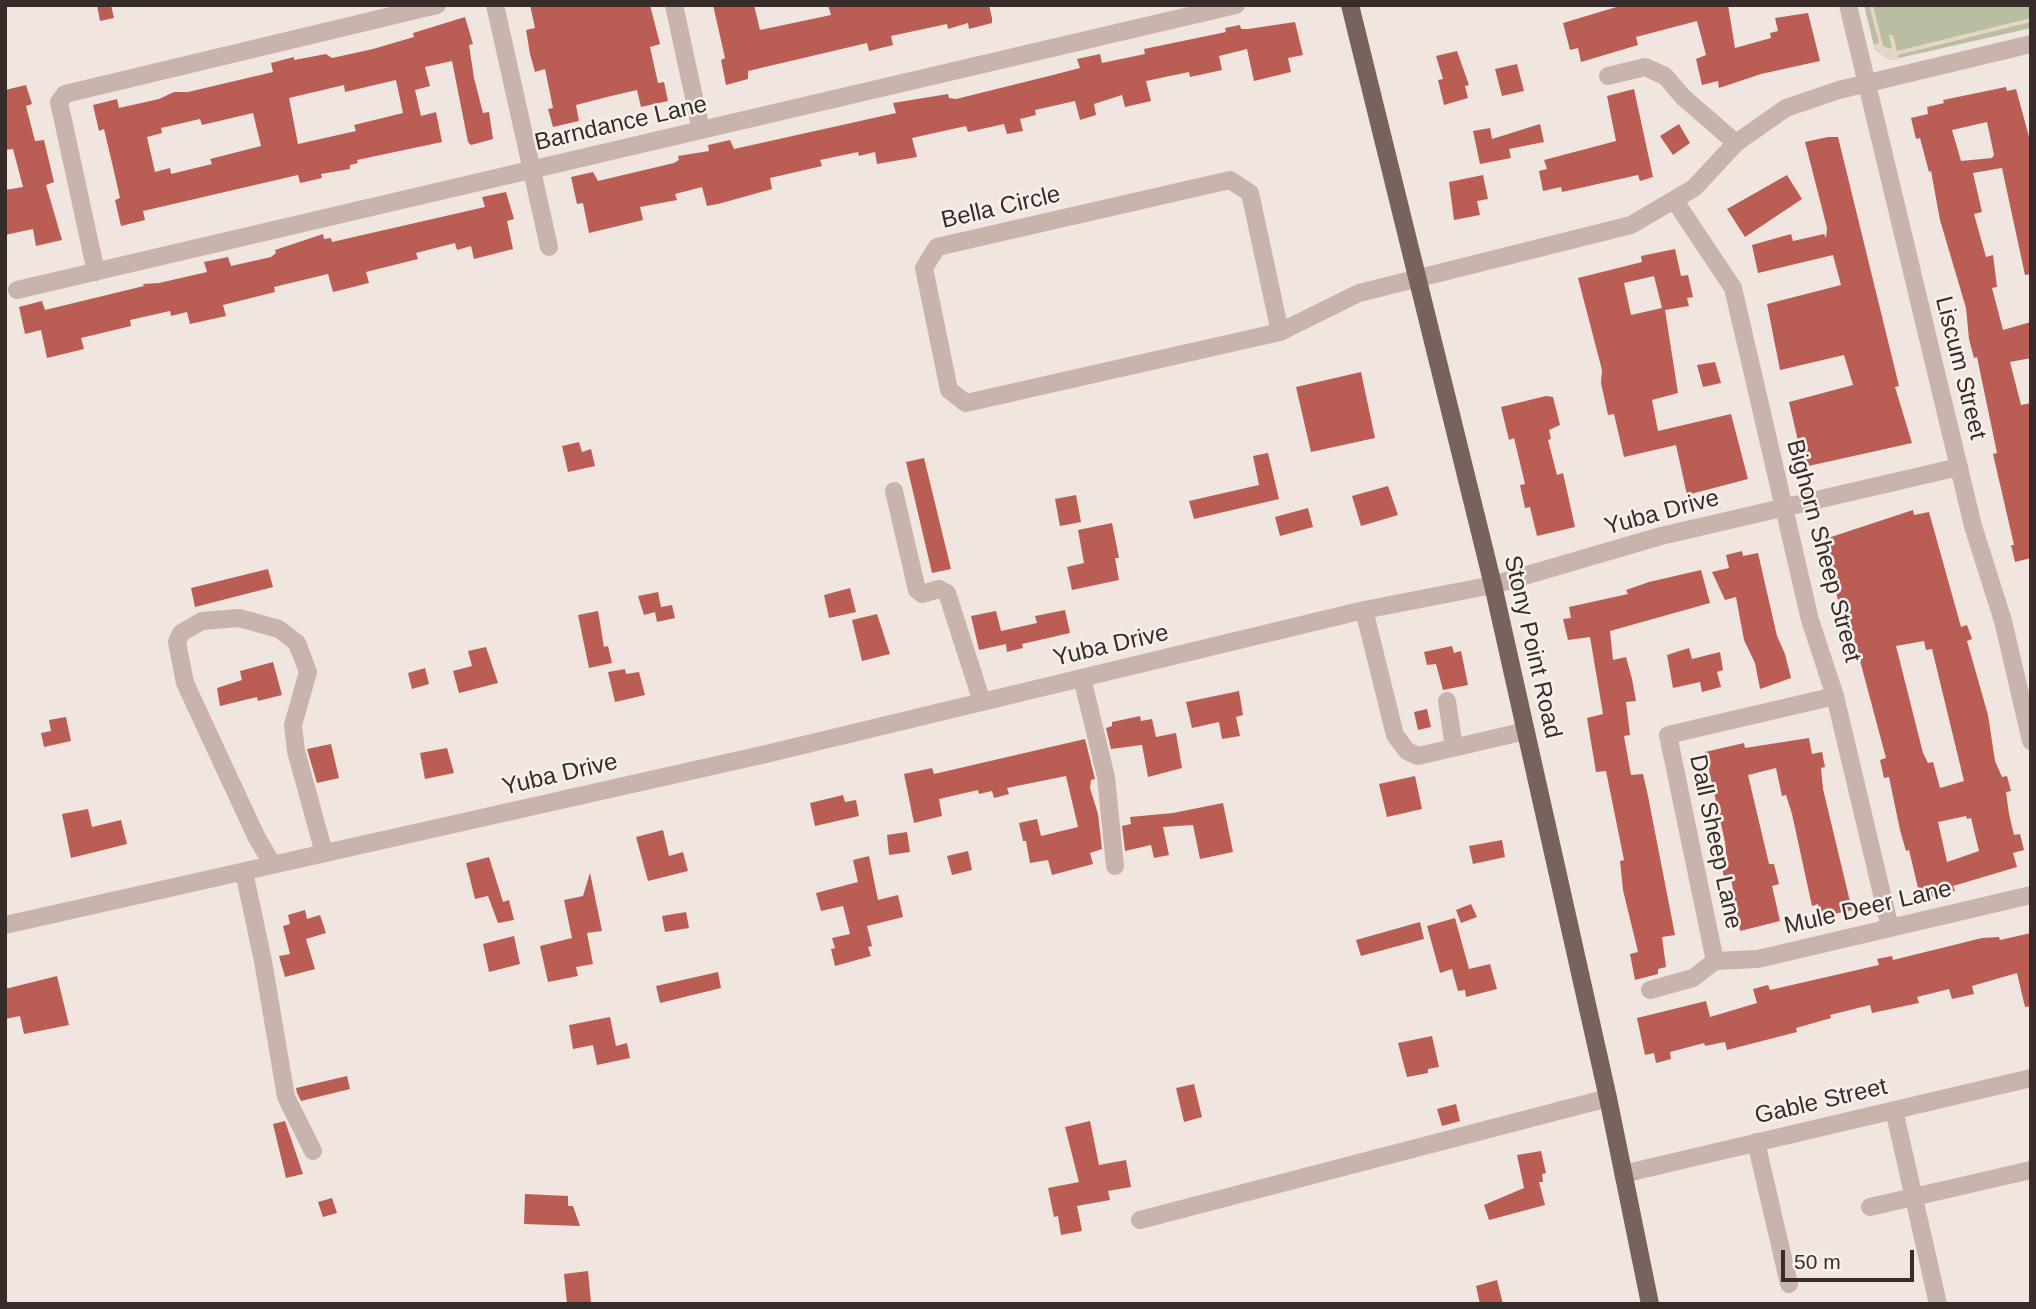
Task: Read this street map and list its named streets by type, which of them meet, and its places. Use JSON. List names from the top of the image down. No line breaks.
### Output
{"streets":{"main road":["Stony Point Road"],"street":["Barndance Lane","Bella Circle","Liscum Street","Yuba Drive","Bighorn Sheep Street","Dall Sheep Lane","Mule Deer Lane","Gable Street"]},"crossings":[["Bella Circle","Liscum Street"],["Bella Circle","Bighorn Sheep Street"],["Bella Circle","Stony Point Road"],["Liscum Street","Yuba Drive"],["Yuba Drive","Bighorn Sheep Street"],["Yuba Drive","Stony Point Road"],["Bighorn Sheep Street","Dall Sheep Lane"],["Bighorn Sheep Street","Mule Deer Lane"],["Stony Point Road","Gable Street"],["Dall Sheep Lane","Mule Deer Lane"]],"scale_bar":"50 m"}
